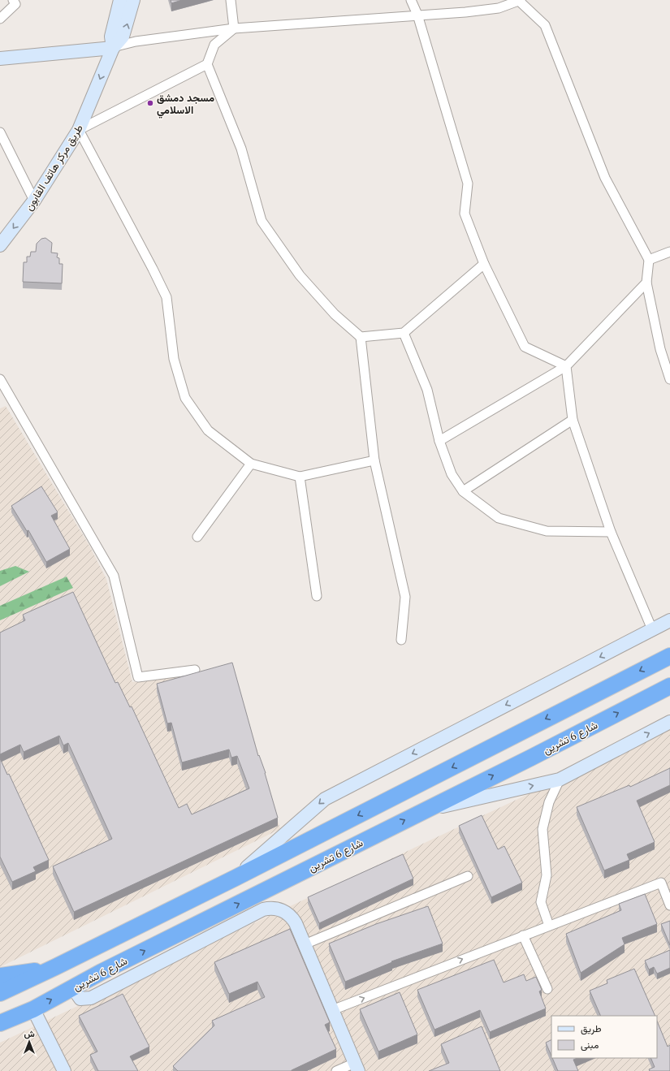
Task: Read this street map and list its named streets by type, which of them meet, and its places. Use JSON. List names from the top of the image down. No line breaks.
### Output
{"streets":{"highway":["شارع 6 تشرين"],"street":["طريق مركز هاتف القابون"]},"one_way":["طريق مركز هاتف القابون"],"places":["مسجد دمشق الاسلامي"],"legend":["طريق","مبنى"],"north":"top"}
